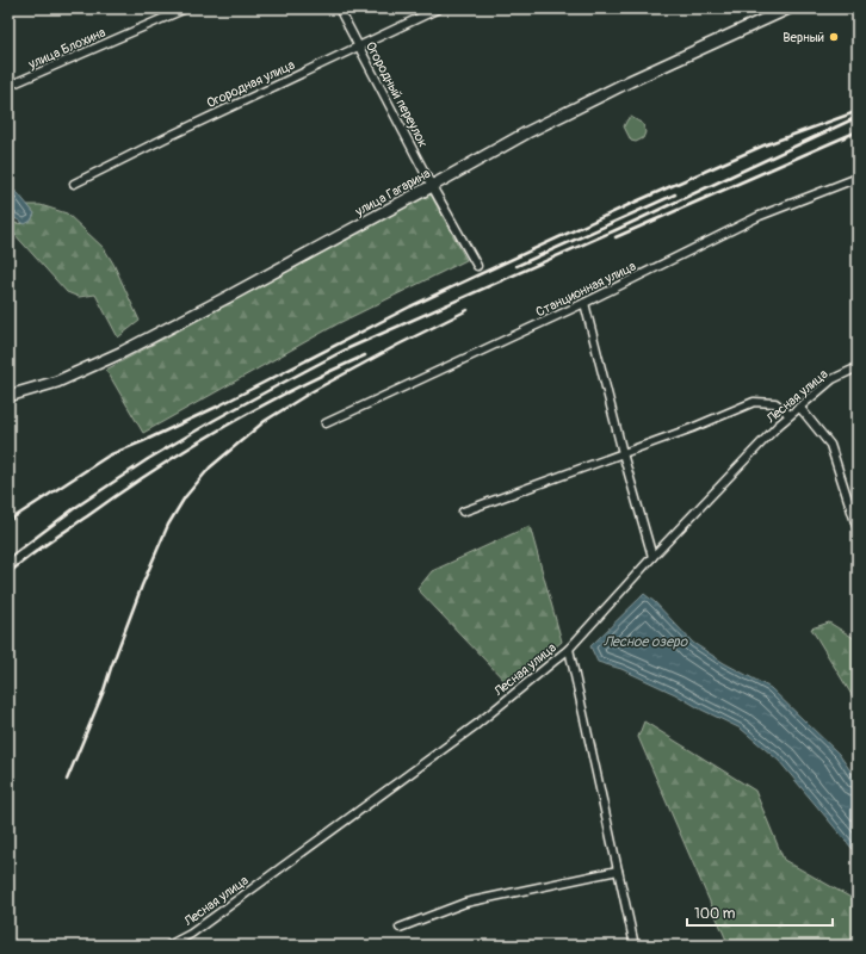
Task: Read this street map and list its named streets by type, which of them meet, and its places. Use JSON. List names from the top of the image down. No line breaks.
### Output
{"streets":{"street":["улица Блохина","Огородная улица","Огородный переулок","улица Гагарина","Станционная улица","Лесная улица"]},"crossings":[["Огородная улица","Огородный переулок"],["Огородный переулок","улица Гагарина"]],"water":["Лесное озеро"],"places":["Верный"],"scale_bar":"100 m"}
